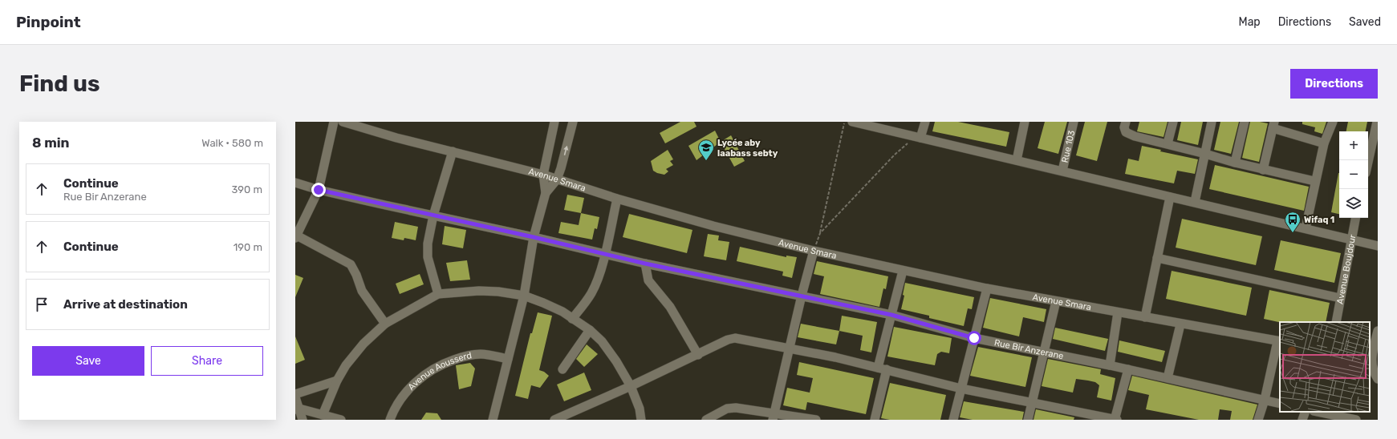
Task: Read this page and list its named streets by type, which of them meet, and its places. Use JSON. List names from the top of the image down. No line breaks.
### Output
{"streets":{"street":["Rue 103","Avenue Smara","Avenue Boujdour","Rue Bir Anzerane","Avenue Aousserd"]},"places":{"school or university":["Lycée aby laabass sebty"],"bus stop":["Wifaq 1"]},"page":{"header":"Pinpoint","nav":["Map","Directions","Saved"],"buttons":["Directions",["Save","Share"]],"title":"Find us","heading":["8 min","Walk · 580 m"],"map_buttons":["+","−"],"list":[["Continue","Rue Bir Anzerane","390 m"],["Continue","190 m"],"Arrive at destination"]}}
